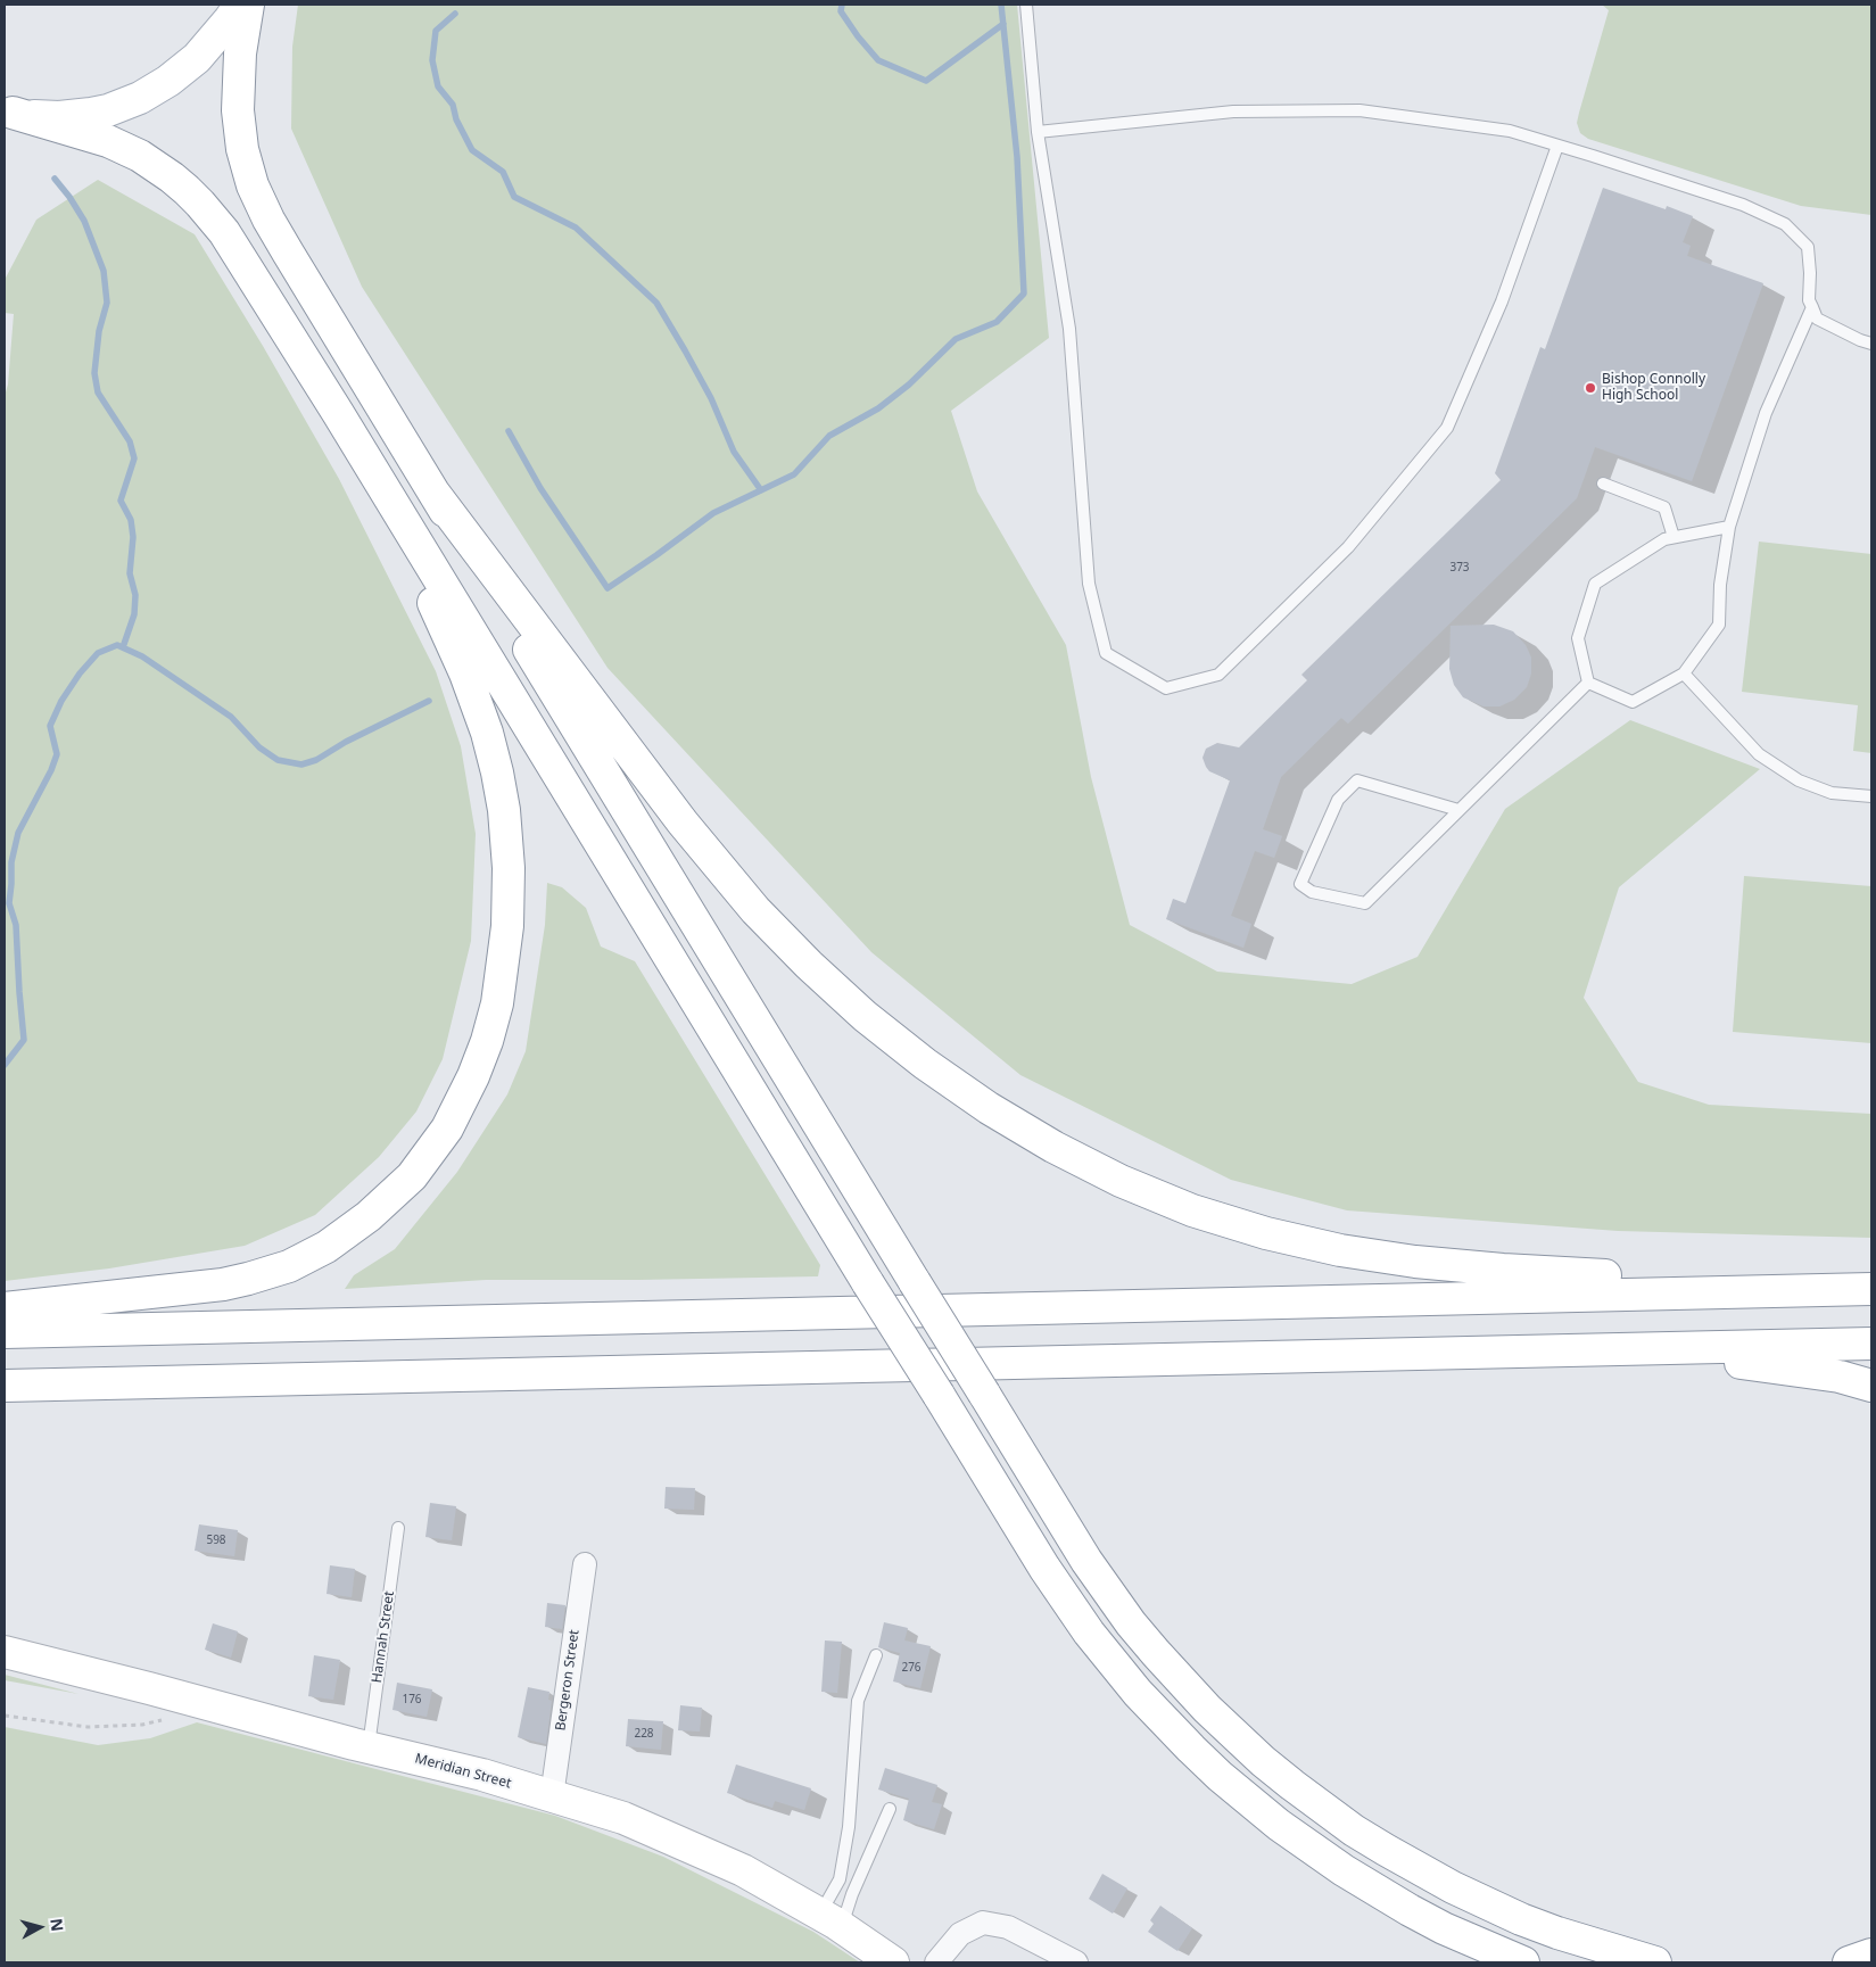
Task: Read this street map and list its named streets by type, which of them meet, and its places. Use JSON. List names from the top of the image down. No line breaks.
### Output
{"streets":{"main road":["Meridian Street"],"street":["Bergeron Street"],"lane":["Hannah Street"]},"crossings":[["Hannah Street","Meridian Street"],["Bergeron Street","Meridian Street"]],"places":["Bishop Connolly High School"],"house_numbers":["373","598","276","176","228"],"north":"right"}
